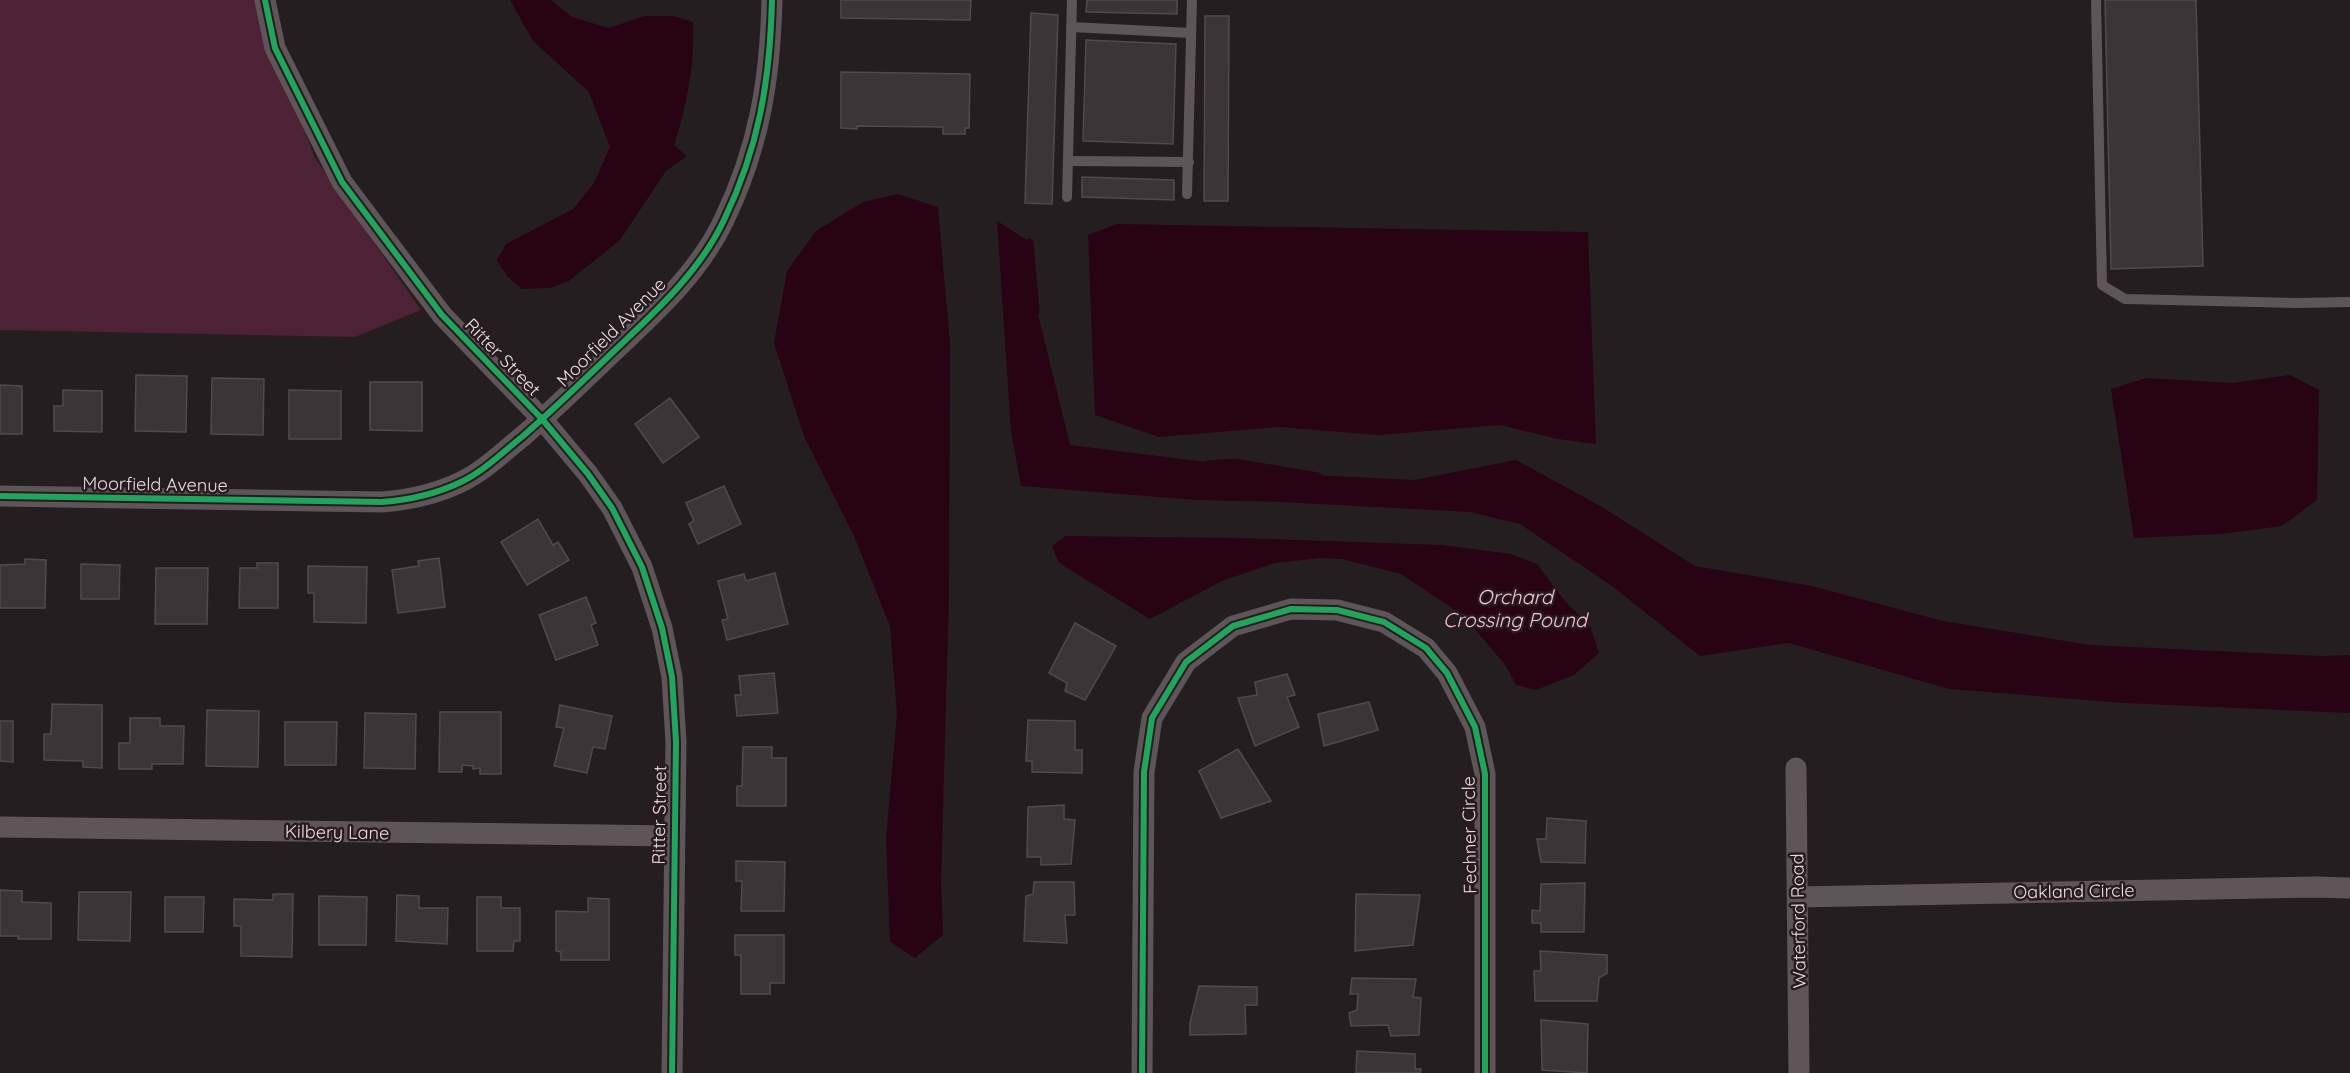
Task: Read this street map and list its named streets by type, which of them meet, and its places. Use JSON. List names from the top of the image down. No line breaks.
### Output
{"streets":{"street":["Moorfield Avenue","Ritter Street","Kilbery Lane","Fechner Circle","Oakland Circle","Waterford Road"]},"crossings":[["Moorfield Avenue","Ritter Street"],["Ritter Street","Kilbery Lane"],["Oakland Circle","Waterford Road"]],"water":["Orchard Crossing Pound"]}
